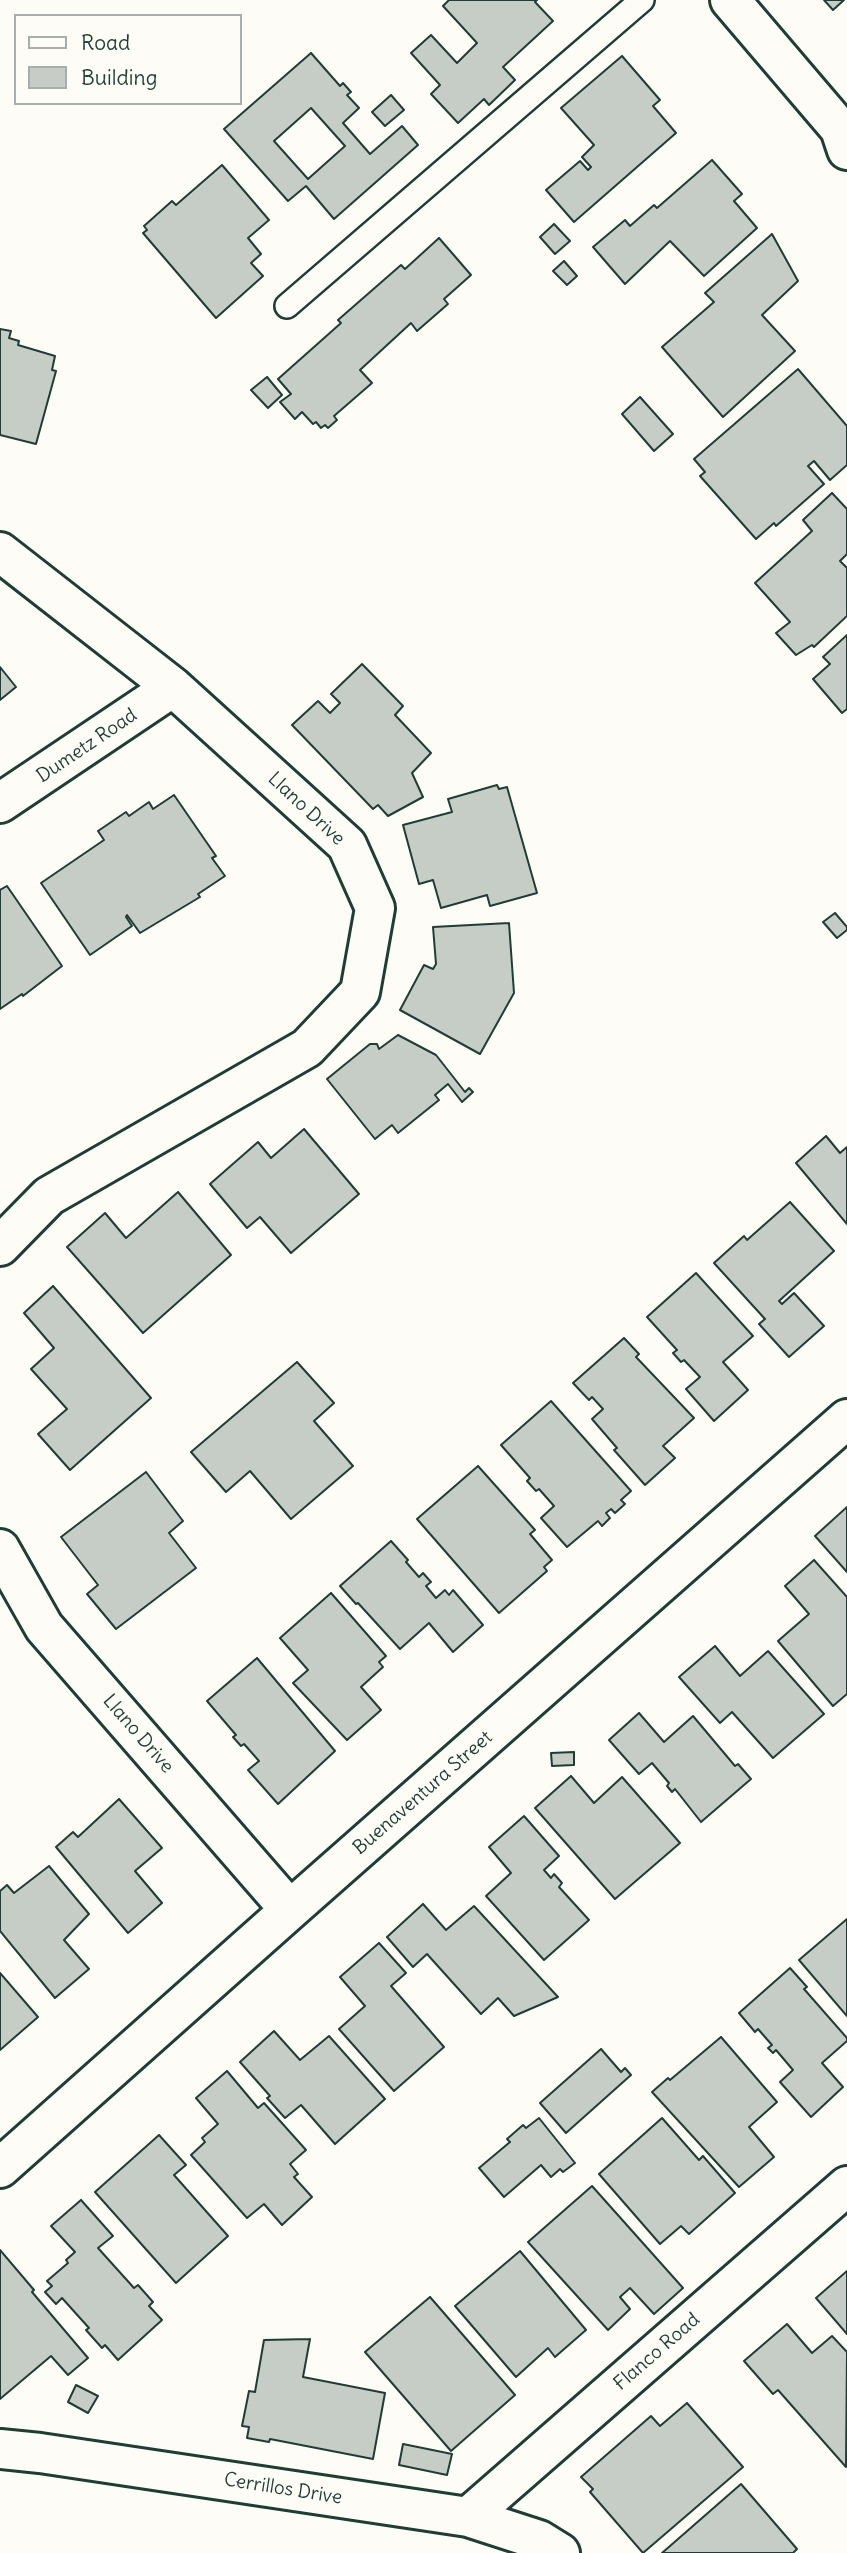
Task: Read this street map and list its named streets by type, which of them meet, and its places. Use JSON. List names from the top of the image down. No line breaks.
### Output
{"streets":{"street":["Dumetz Road","Llano Drive","Buenaventura Street","Flanco Road","Cerrillos Drive"]},"crossings":[["Dumetz Road","Llano Drive"],["Llano Drive","Buenaventura Street"],["Flanco Road","Cerrillos Drive"]],"legend":["Road","Building"]}
